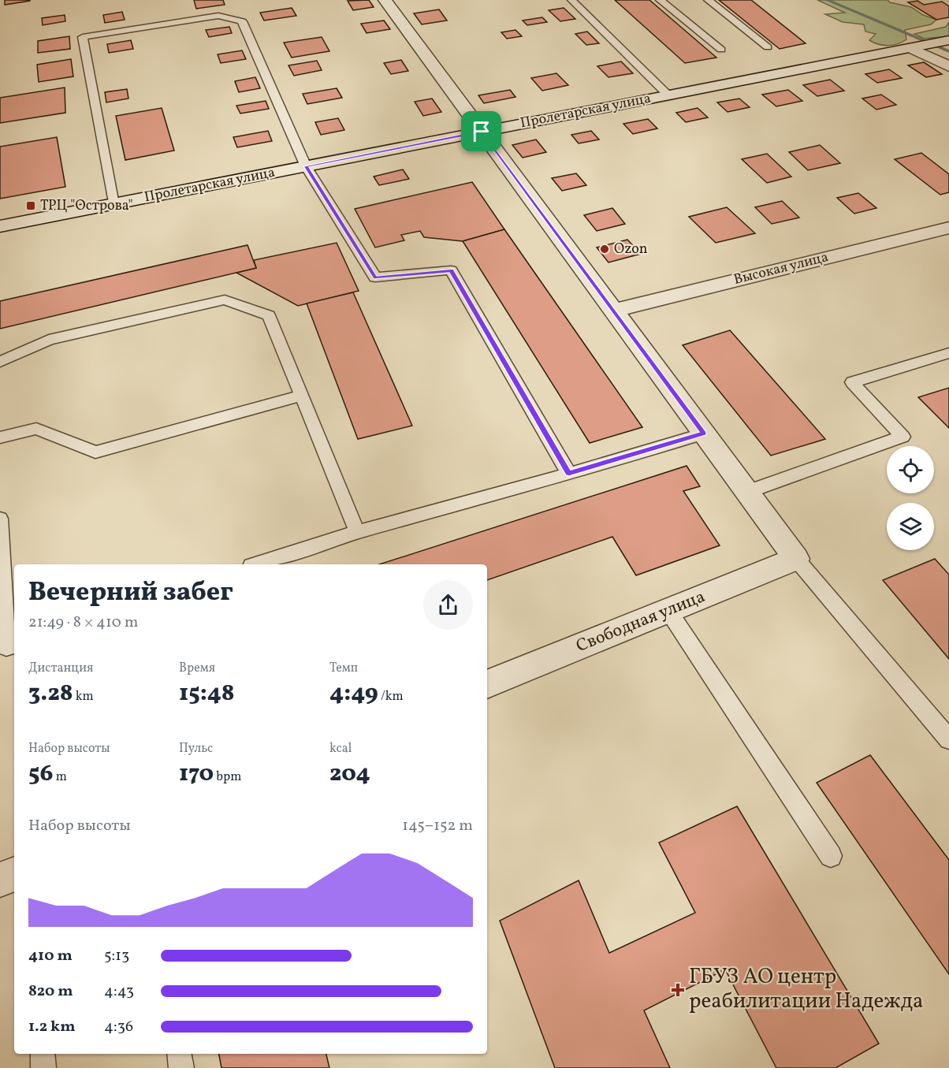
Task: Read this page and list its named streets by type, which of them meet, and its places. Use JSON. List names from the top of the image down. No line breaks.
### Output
{"streets":{"street":["Пролетарская улица","Высокая улица","Свободная улица"]},"places":{"transit":["ТРЦ \"Острова\""],"other":["Ozon"],"health":["ГБУЗ АО центр реабилитации Надежда"]},"page":{"heading":["Вечерний забег","21:49 · 8 × 410 m"],"stats":[["Дистанция","3.28 km"],["Время","15:48"],["Темп","4:49 /km"],["Набор высоты","56 m"],["Пульс","170 bpm"],["kcal","204"]],"chart":["Набор высоты","145–152 m"],"list":[{"name":"410 m","note":"5:13"},{"name":"820 m","note":"4:43"},{"name":"1.2 km","note":"4:36"}]}}
